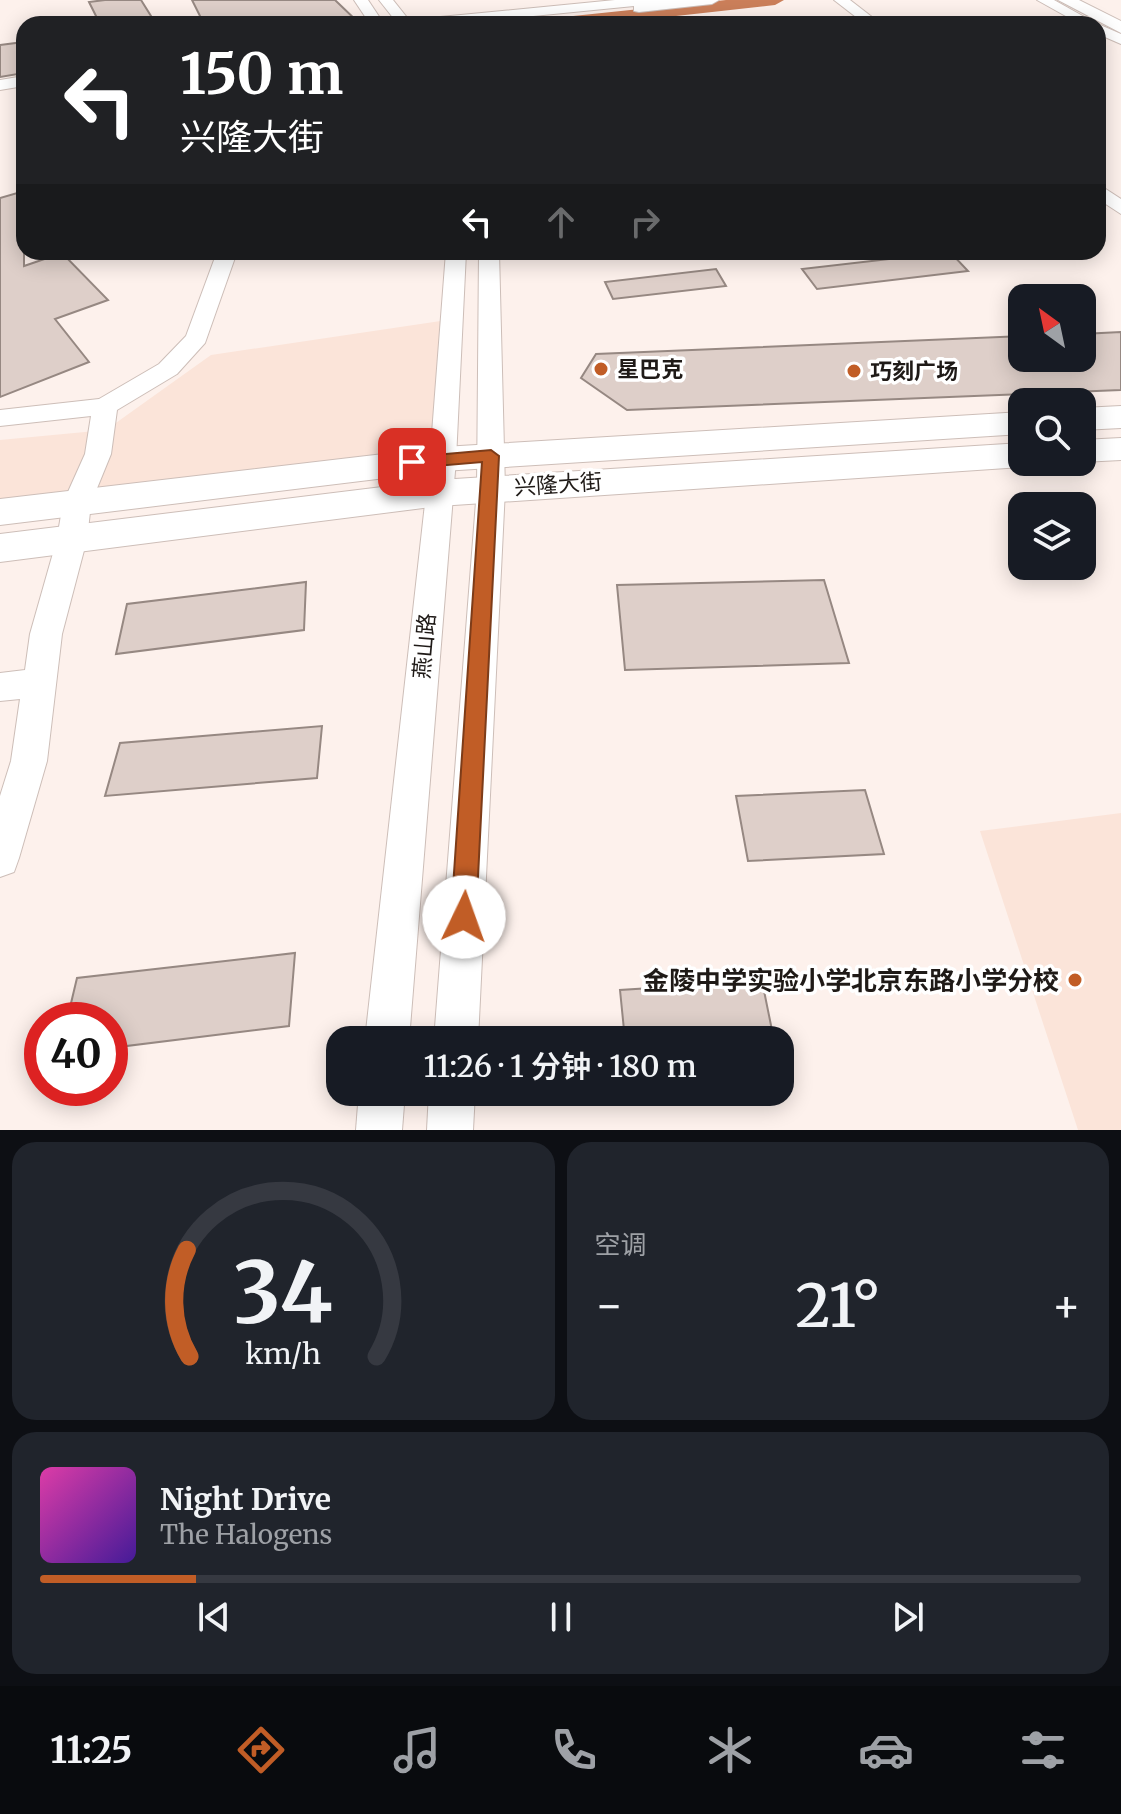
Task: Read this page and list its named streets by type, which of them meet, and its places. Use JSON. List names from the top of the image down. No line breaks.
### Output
{"streets":{"main road":["兴隆大街"],"street":["燕山路"]},"crossings":[["兴隆大街","燕山路"]],"places":["星巴克","巧刻广场","金陵中学实验小学北京东路小学分校"],"north":"top left","page":{"turn":["150 m","兴隆大街"],"limit":"40","trip":"11:26 · 1 分钟 · 180 m","tile":"空调","heat":["−","21°","+"],"song":["Night Drive","The Halogens"],"tabs":"11:25","gauge":["34","km/h"]}}
